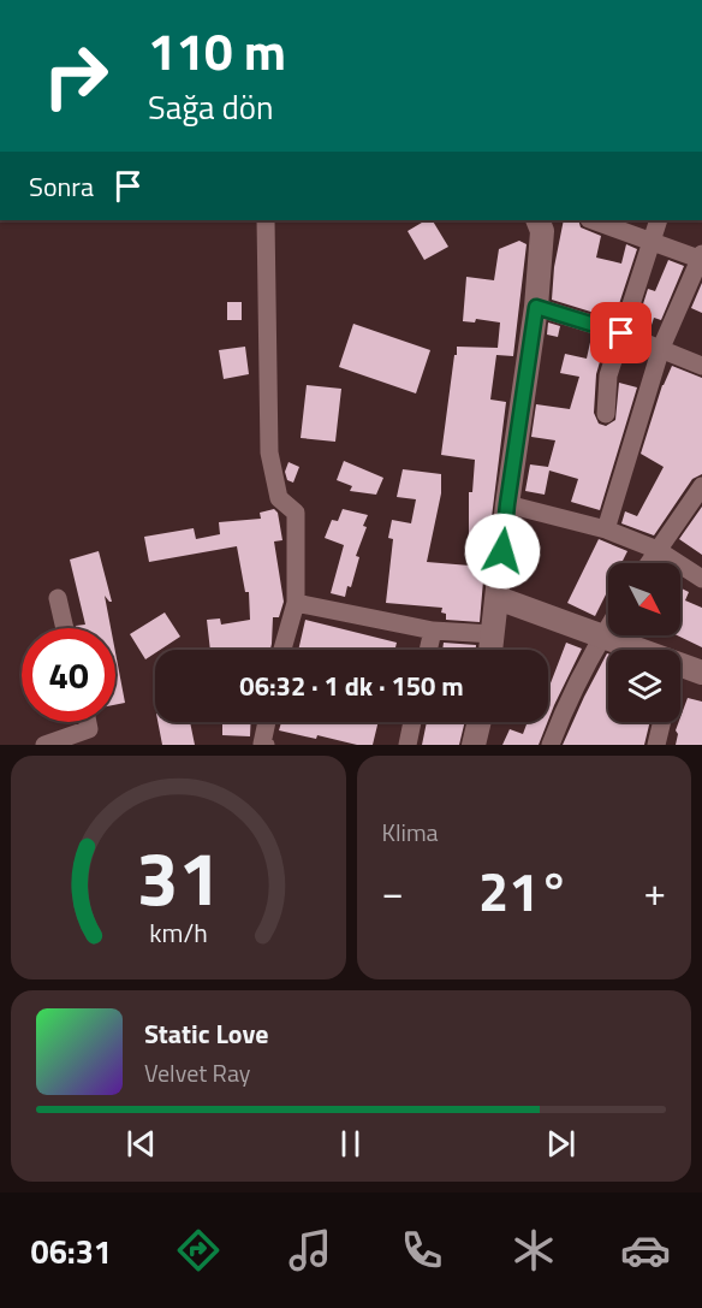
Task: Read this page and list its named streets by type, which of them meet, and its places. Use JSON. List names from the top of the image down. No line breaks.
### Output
{"north":"bottom right","page":{"turn":["110 m","Sağa dön"],"then":"Sonra","limit":"40","trip":"06:32 · 1 dk · 150 m","tile":"Klima","heat":["−","21°","+"],"song":["Static Love","Velvet Ray"],"tabs":"06:31","gauge":["31","km/h"]}}
